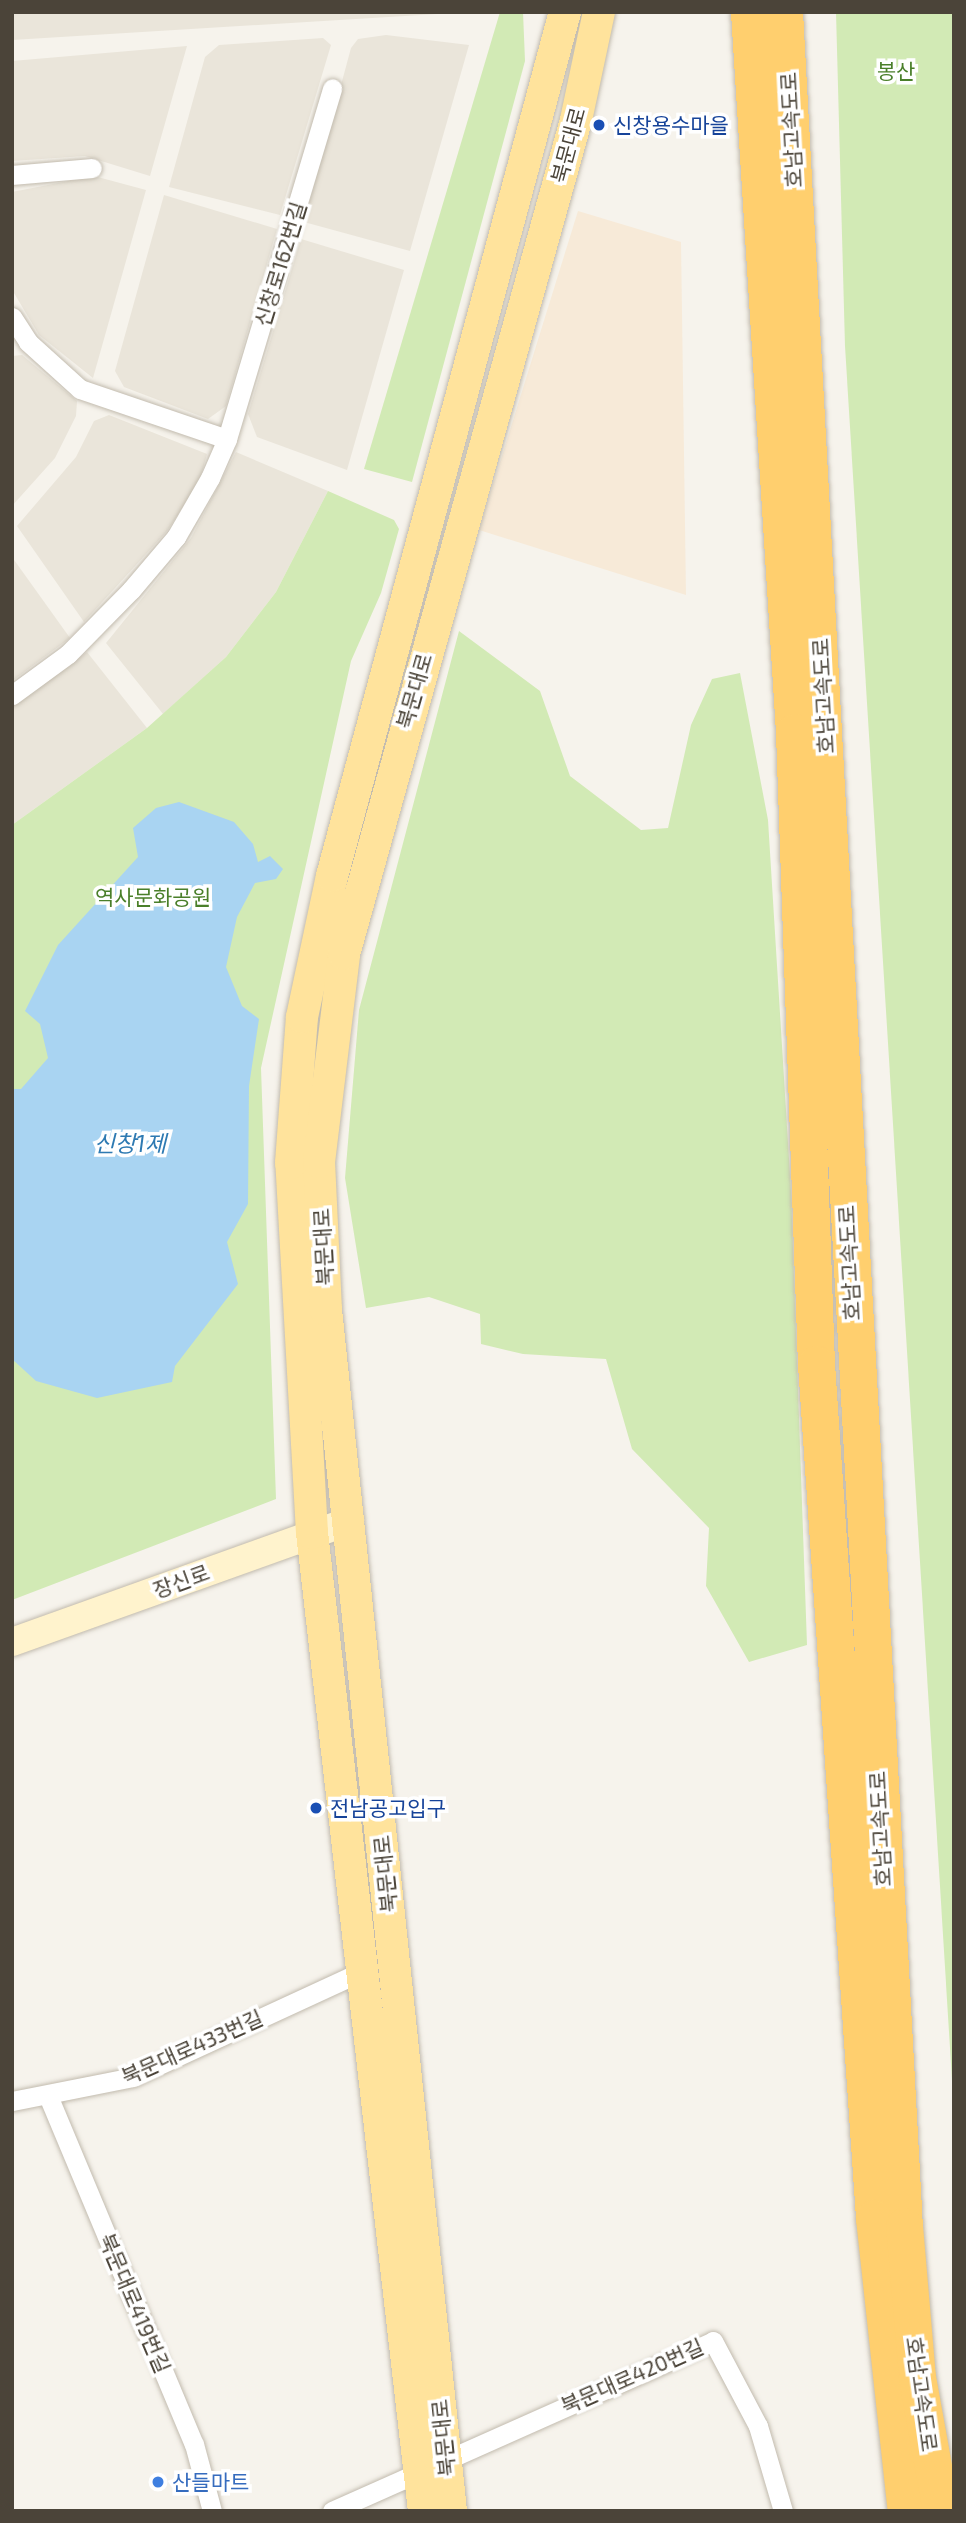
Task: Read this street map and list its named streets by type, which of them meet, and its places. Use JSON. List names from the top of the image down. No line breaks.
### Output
{"streets":{"highway":["호남고속도로"],"main road":["북문대로","장신로"],"street":["신창로162번길","북문대로433번길","북문대로419번길","북문대로420번길"]},"crossings":[["북문대로","장신로"],["북문대로","북문대로433번길"],["북문대로","북문대로420번길"],["북문대로433번길","북문대로419번길"]],"water":["신창1제"],"parks":["봉산","역사문화공원"],"places":["신창용수마을","전남공고입구","산들마트"]}
